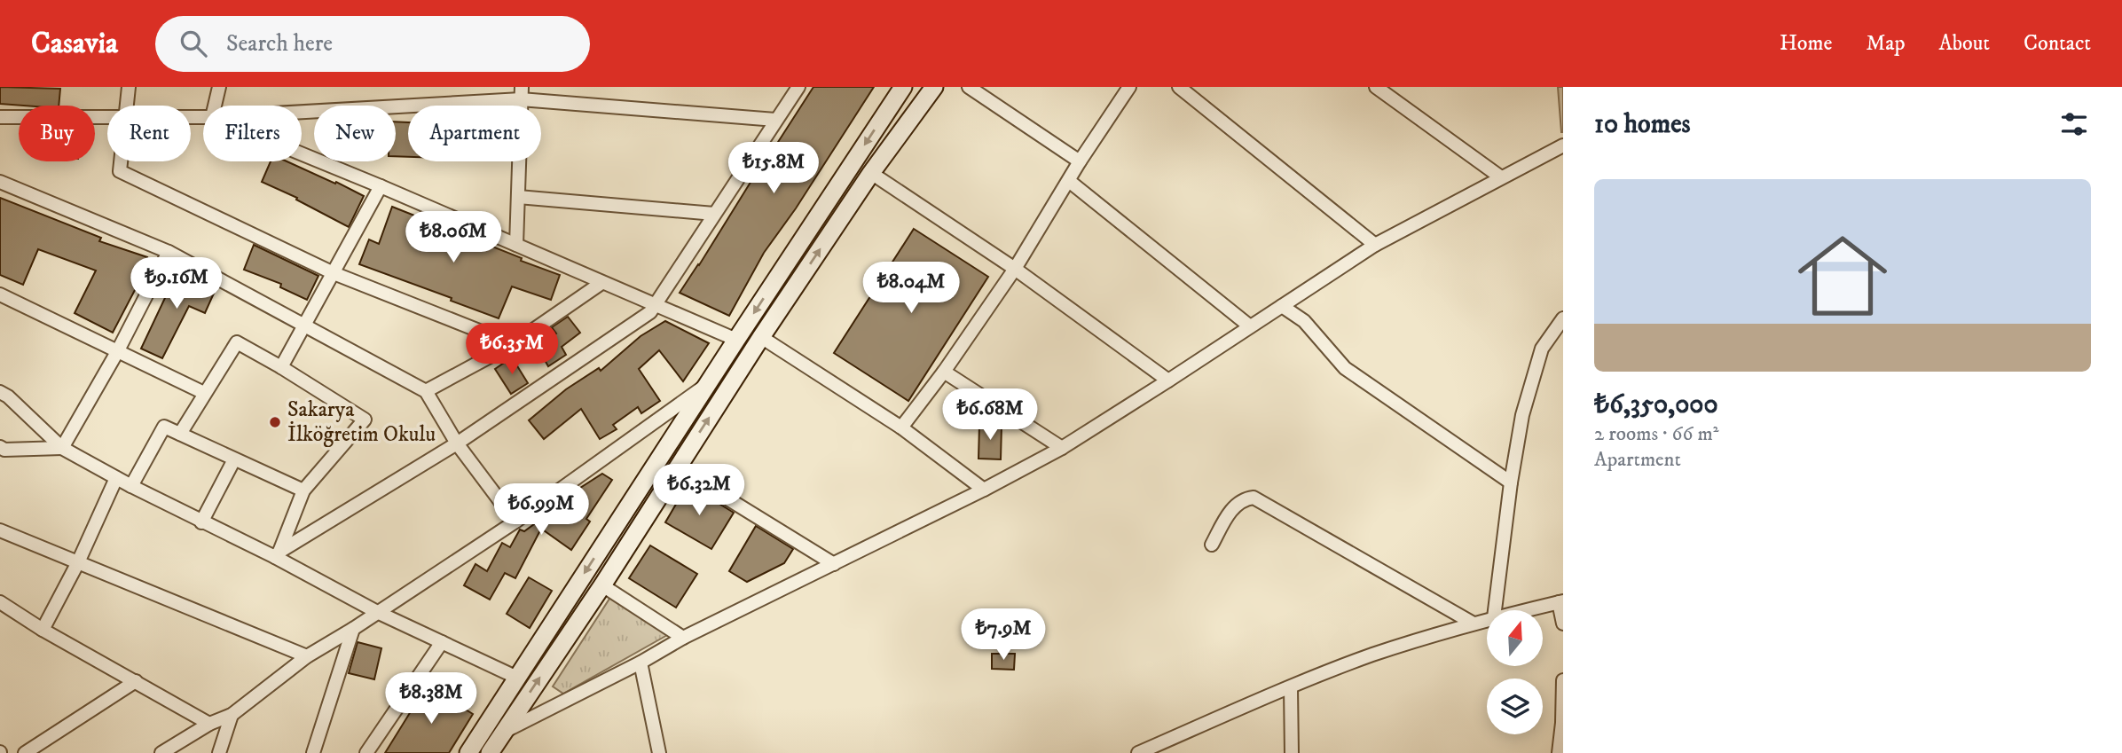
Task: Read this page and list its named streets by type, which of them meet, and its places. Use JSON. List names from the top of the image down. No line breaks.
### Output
{"places":["Sakarya İlköğretim Okulu"],"north":"top","page":{"header":"Casavia","search":"Search here","nav":["Home","Map","About","Contact"],"heading":"10 homes","chip":["Buy","Rent","Filters","New","Apartment"],"price":["₺15.8M","₺8.06M","₺9.16M","₺8.04M","₺6.35M","₺6.68M","₺6.32M","₺6.99M","₺7.9M","₺8.38M"],"list":[{"name":"₺6,350,000","note":"2 rooms · 66 m² · Apartment"}]}}
